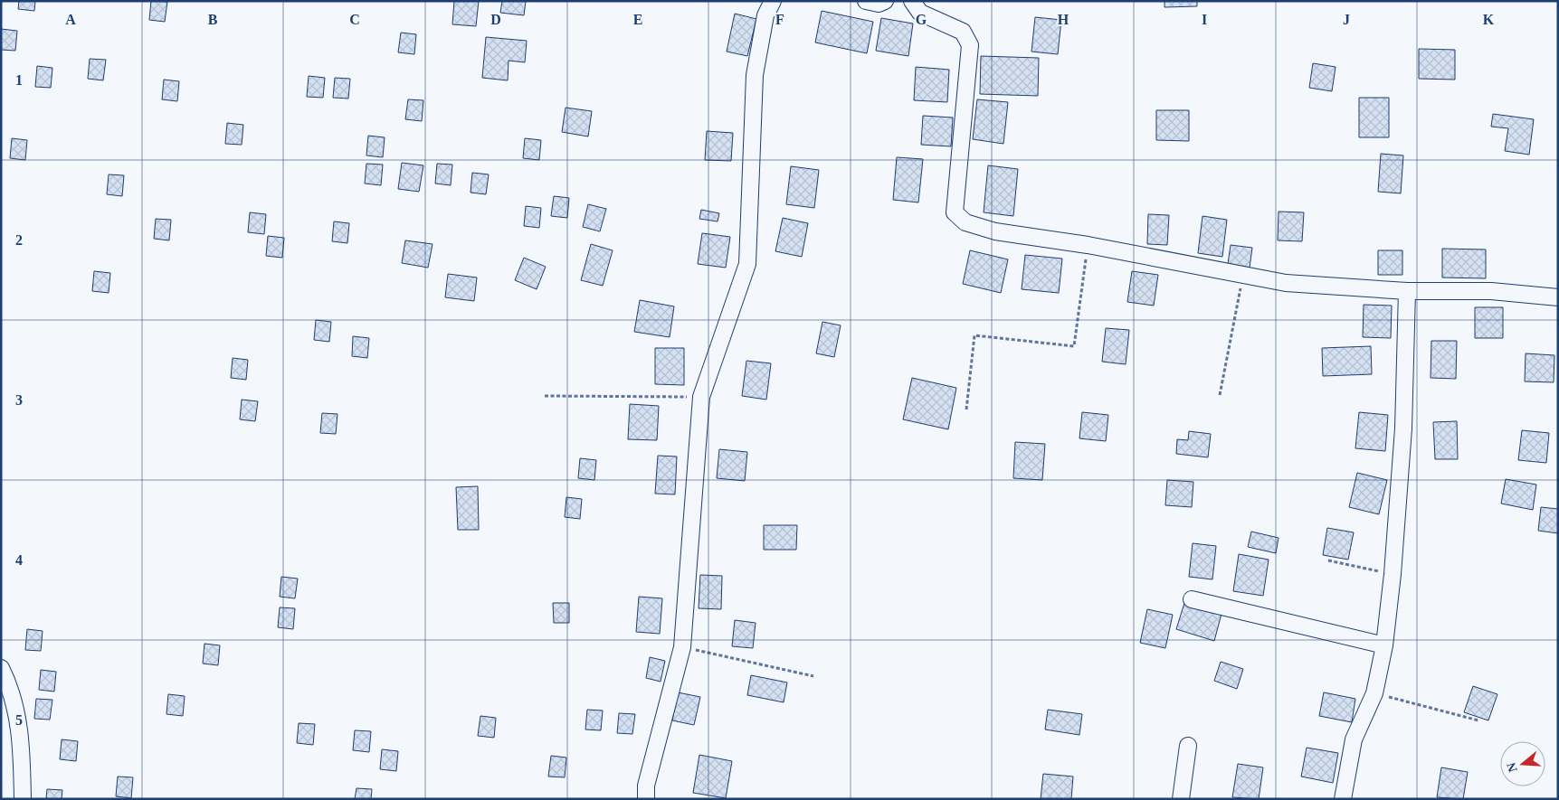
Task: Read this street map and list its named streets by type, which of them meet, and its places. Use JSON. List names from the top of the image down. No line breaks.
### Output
{"north":"left","grid":{"columns":["A","B","C","D","E","F","G","H","I","J","K"],"rows":["1","2","3","4","5"]}}
